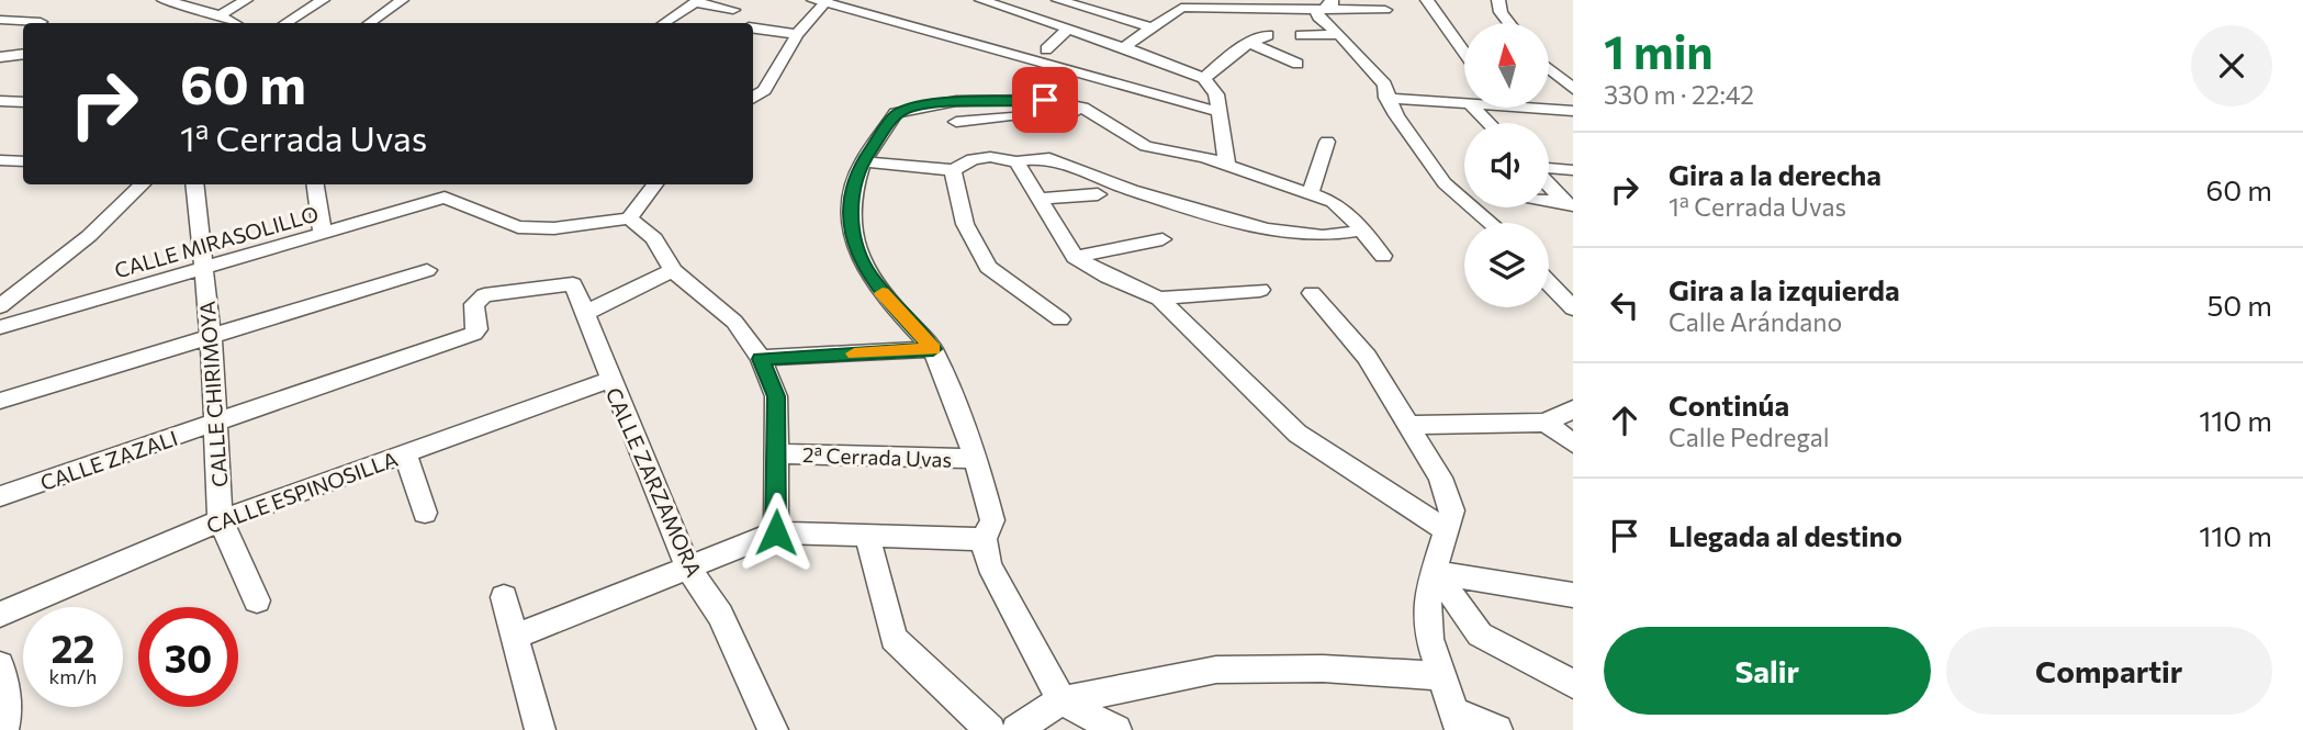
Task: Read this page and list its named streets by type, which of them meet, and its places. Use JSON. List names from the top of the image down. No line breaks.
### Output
{"streets":{"street":["CALLE MIRASOLILLO","CALLE CHIRIMOYA","2ª Cerrada Uvas","CALLE ZAZALI","CALLE ZARZAMORA","CALLE ESPINOSILLA"]},"crossings":[["CALLE MIRASOLILLO","CALLE CHIRIMOYA"],["CALLE CHIRIMOYA","CALLE ZAZALI"],["CALLE CHIRIMOYA","CALLE ESPINOSILLA"],["CALLE ZAZALI","CALLE ZARZAMORA"],["CALLE ZARZAMORA","CALLE ESPINOSILLA"]],"north":"top","page":{"heading":["1 min","330 m · 22:42"],"turn":["60 m","1ª Cerrada Uvas"],"list":[{"name":"Gira a la derecha","note":"1ª Cerrada Uvas","value":"60 m"},{"name":"Gira a la izquierda","note":"Calle Arándano","value":"50 m"},{"name":"Continúa","note":"Calle Pedregal","value":"110 m"},{"name":"Llegada al destino","value":"110 m"}],"speed":"22 km/h","limit":"30","buttons":["Salir","Compartir"]}}
